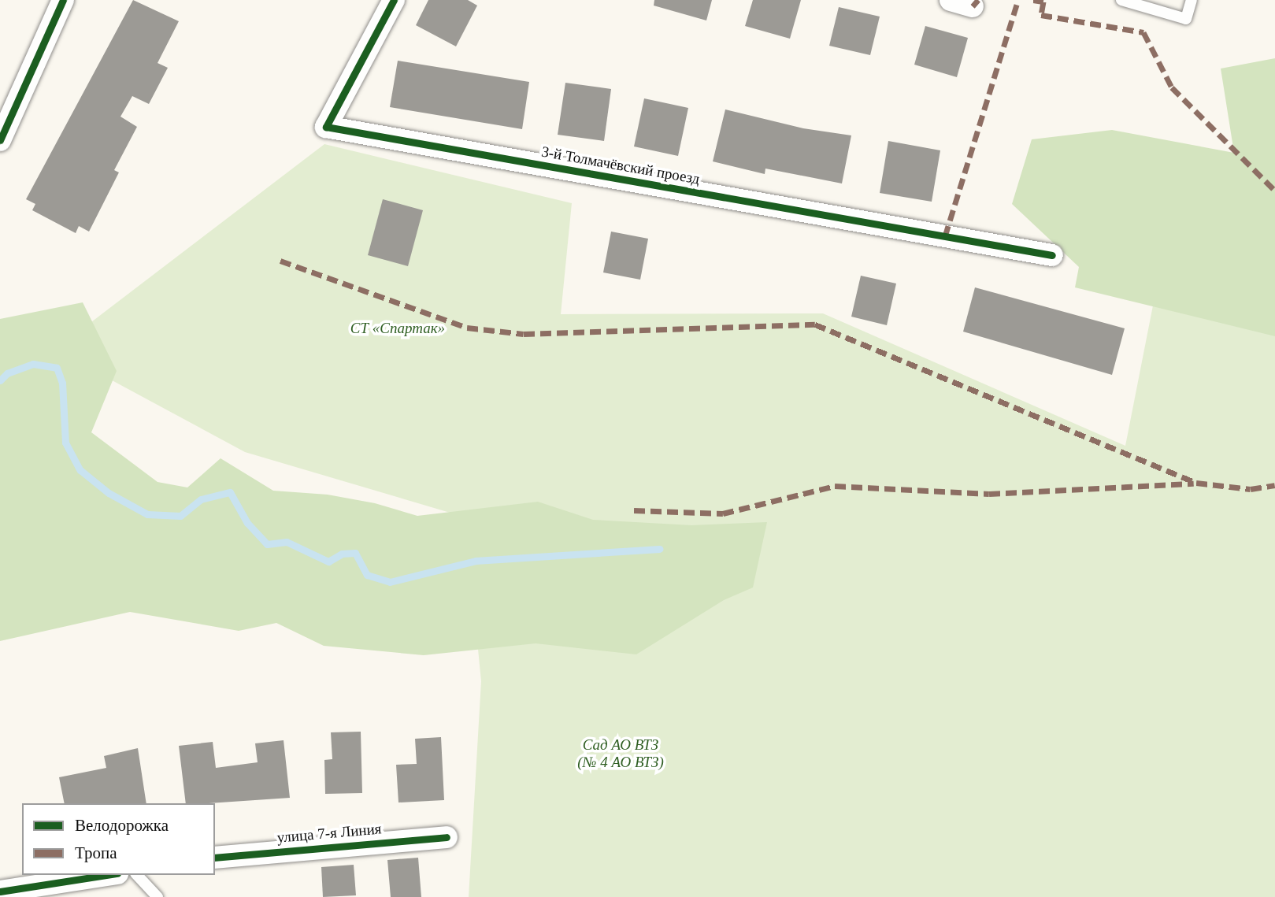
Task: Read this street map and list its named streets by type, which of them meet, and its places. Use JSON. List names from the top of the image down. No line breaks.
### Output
{"streets":{"street":["3-й Толмачёвский проезд","улица 7-я Линия"]},"parks":["СТ «Спартак»","Сад АО ВТЗ (№ 4 АО ВТЗ)"],"legend":["Велодорожка","Тропа"]}
